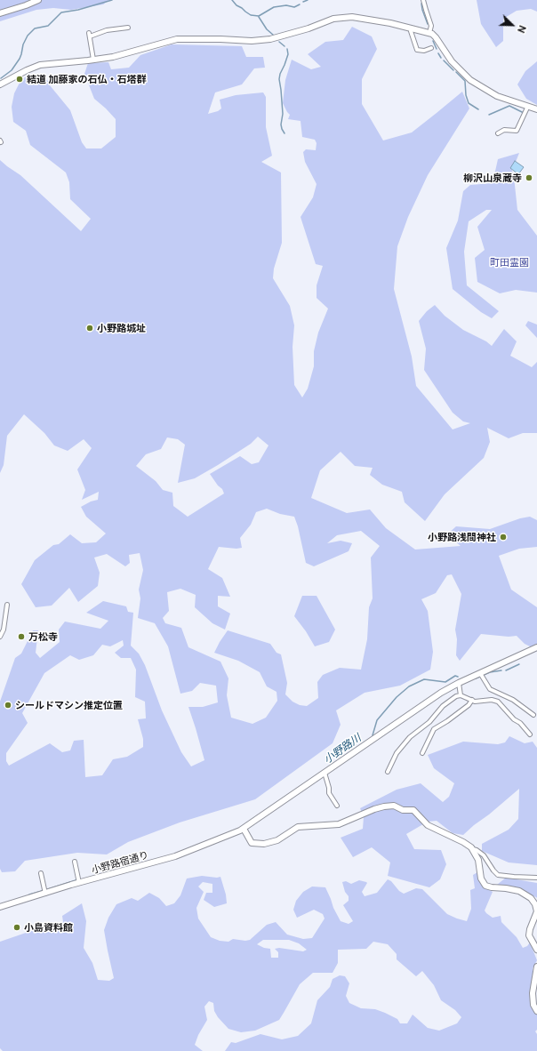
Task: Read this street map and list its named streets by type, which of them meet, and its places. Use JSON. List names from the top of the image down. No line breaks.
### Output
{"streets":{"street":["小野路宿通り"]},"water":["小野路川"],"parks":["町田霊園"],"places":["結道 加藤家の石仏・石塔群","柳沢山泉蔵寺","小野路城址","小野路浅間神社","万松寺","シールドマシン推定位置","小島資料館"],"north":"bottom right"}
